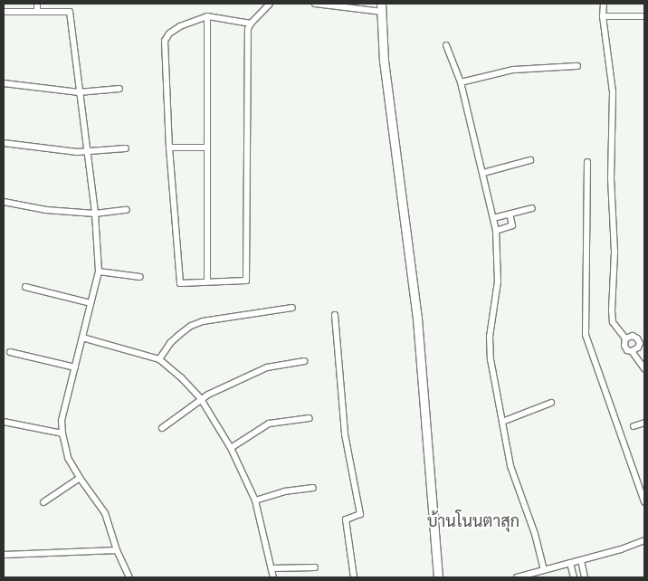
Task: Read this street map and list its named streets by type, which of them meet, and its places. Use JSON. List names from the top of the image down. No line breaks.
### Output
{"districts":["บ้านโนนตาสุก"]}
